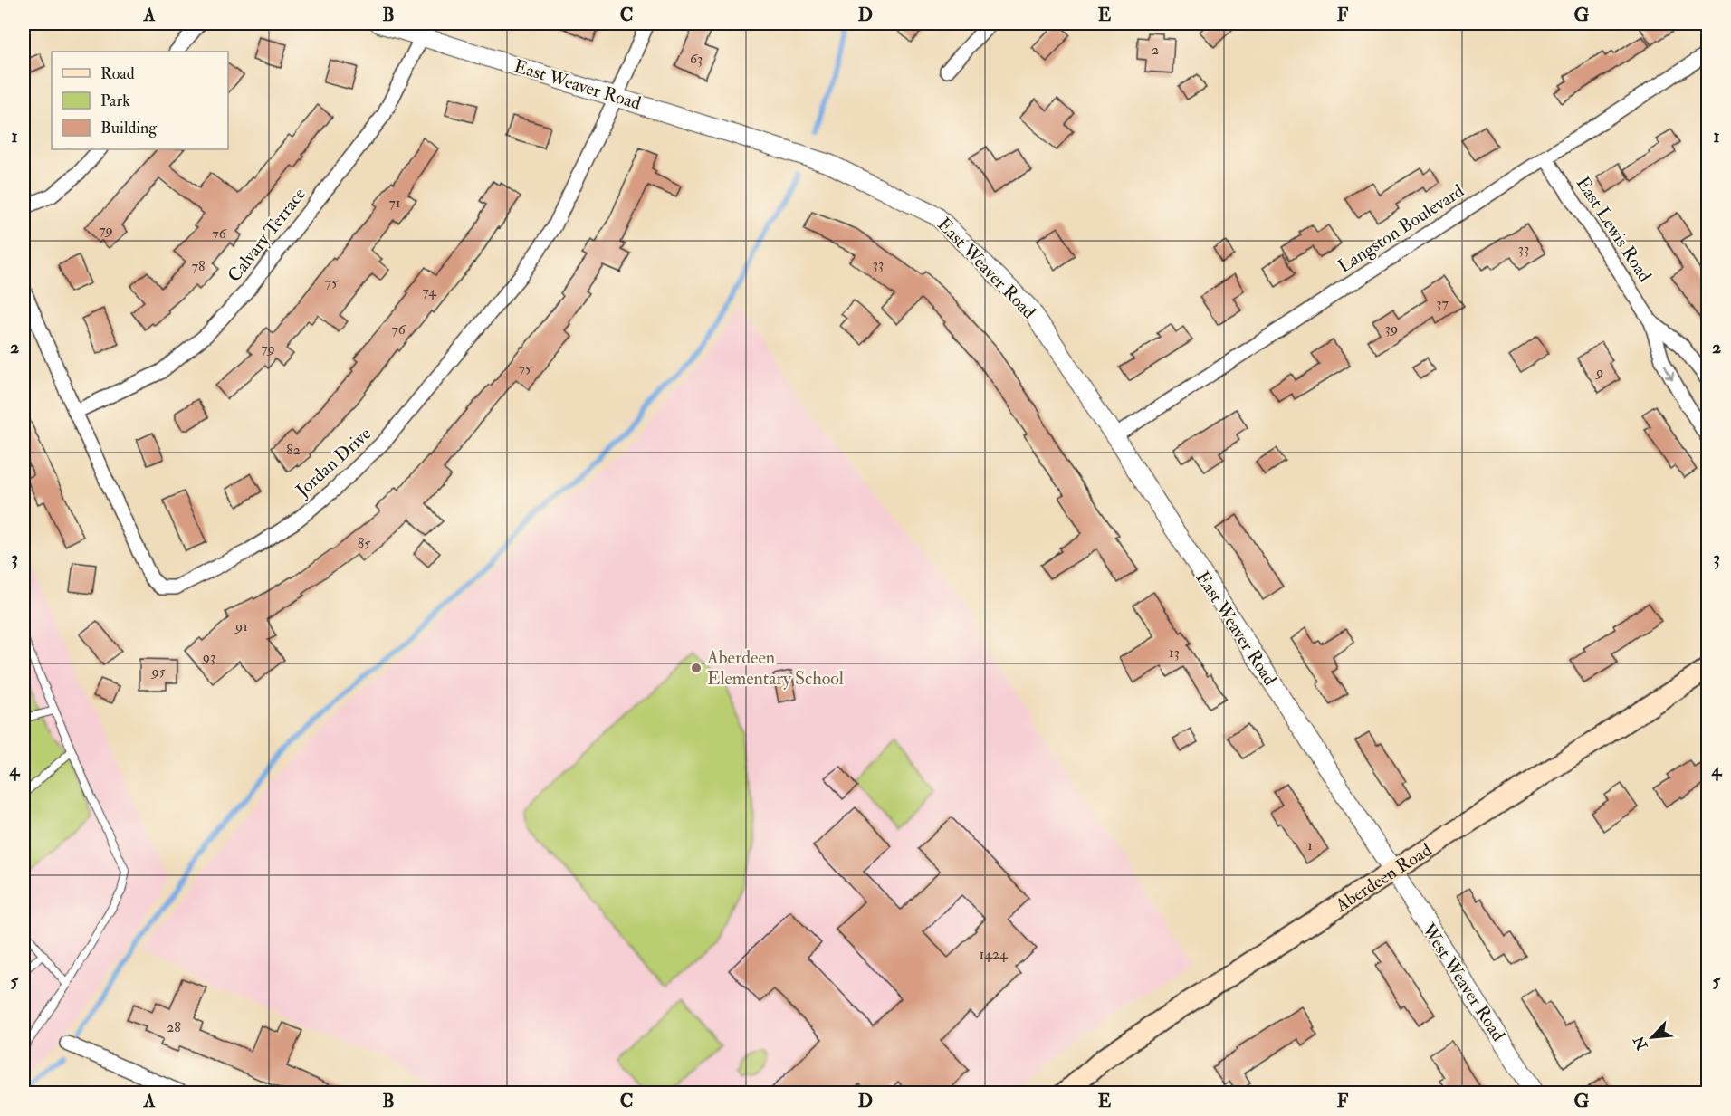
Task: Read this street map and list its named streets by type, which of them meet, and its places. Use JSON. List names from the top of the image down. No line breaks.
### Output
{"streets":{"main road":["Aberdeen Road"],"street":["East Weaver Road","Langston Boulevard","East Lewis Road","Calvary Terrace","Jordan Drive","West Weaver Road"]},"crossings":[["East Weaver Road","Langston Boulevard"],["East Weaver Road","Calvary Terrace"],["East Weaver Road","Jordan Drive"],["East Weaver Road","Aberdeen Road"],["East Weaver Road","West Weaver Road"],["Langston Boulevard","East Lewis Road"],["Calvary Terrace","Jordan Drive"],["Aberdeen Road","West Weaver Road"]],"places":["Aberdeen Elementary School"],"house_numbers":["2","63","71","79","76","33","33","78","75","74","37","39","76","79","75","9","82","85","91","13","93","95","1","1424","28"],"legend":["Road","Park","Building"],"north":"bottom left","grid":{"columns":["A","B","C","D","E","F","G"],"rows":["1","2","3","4","5"]}}
